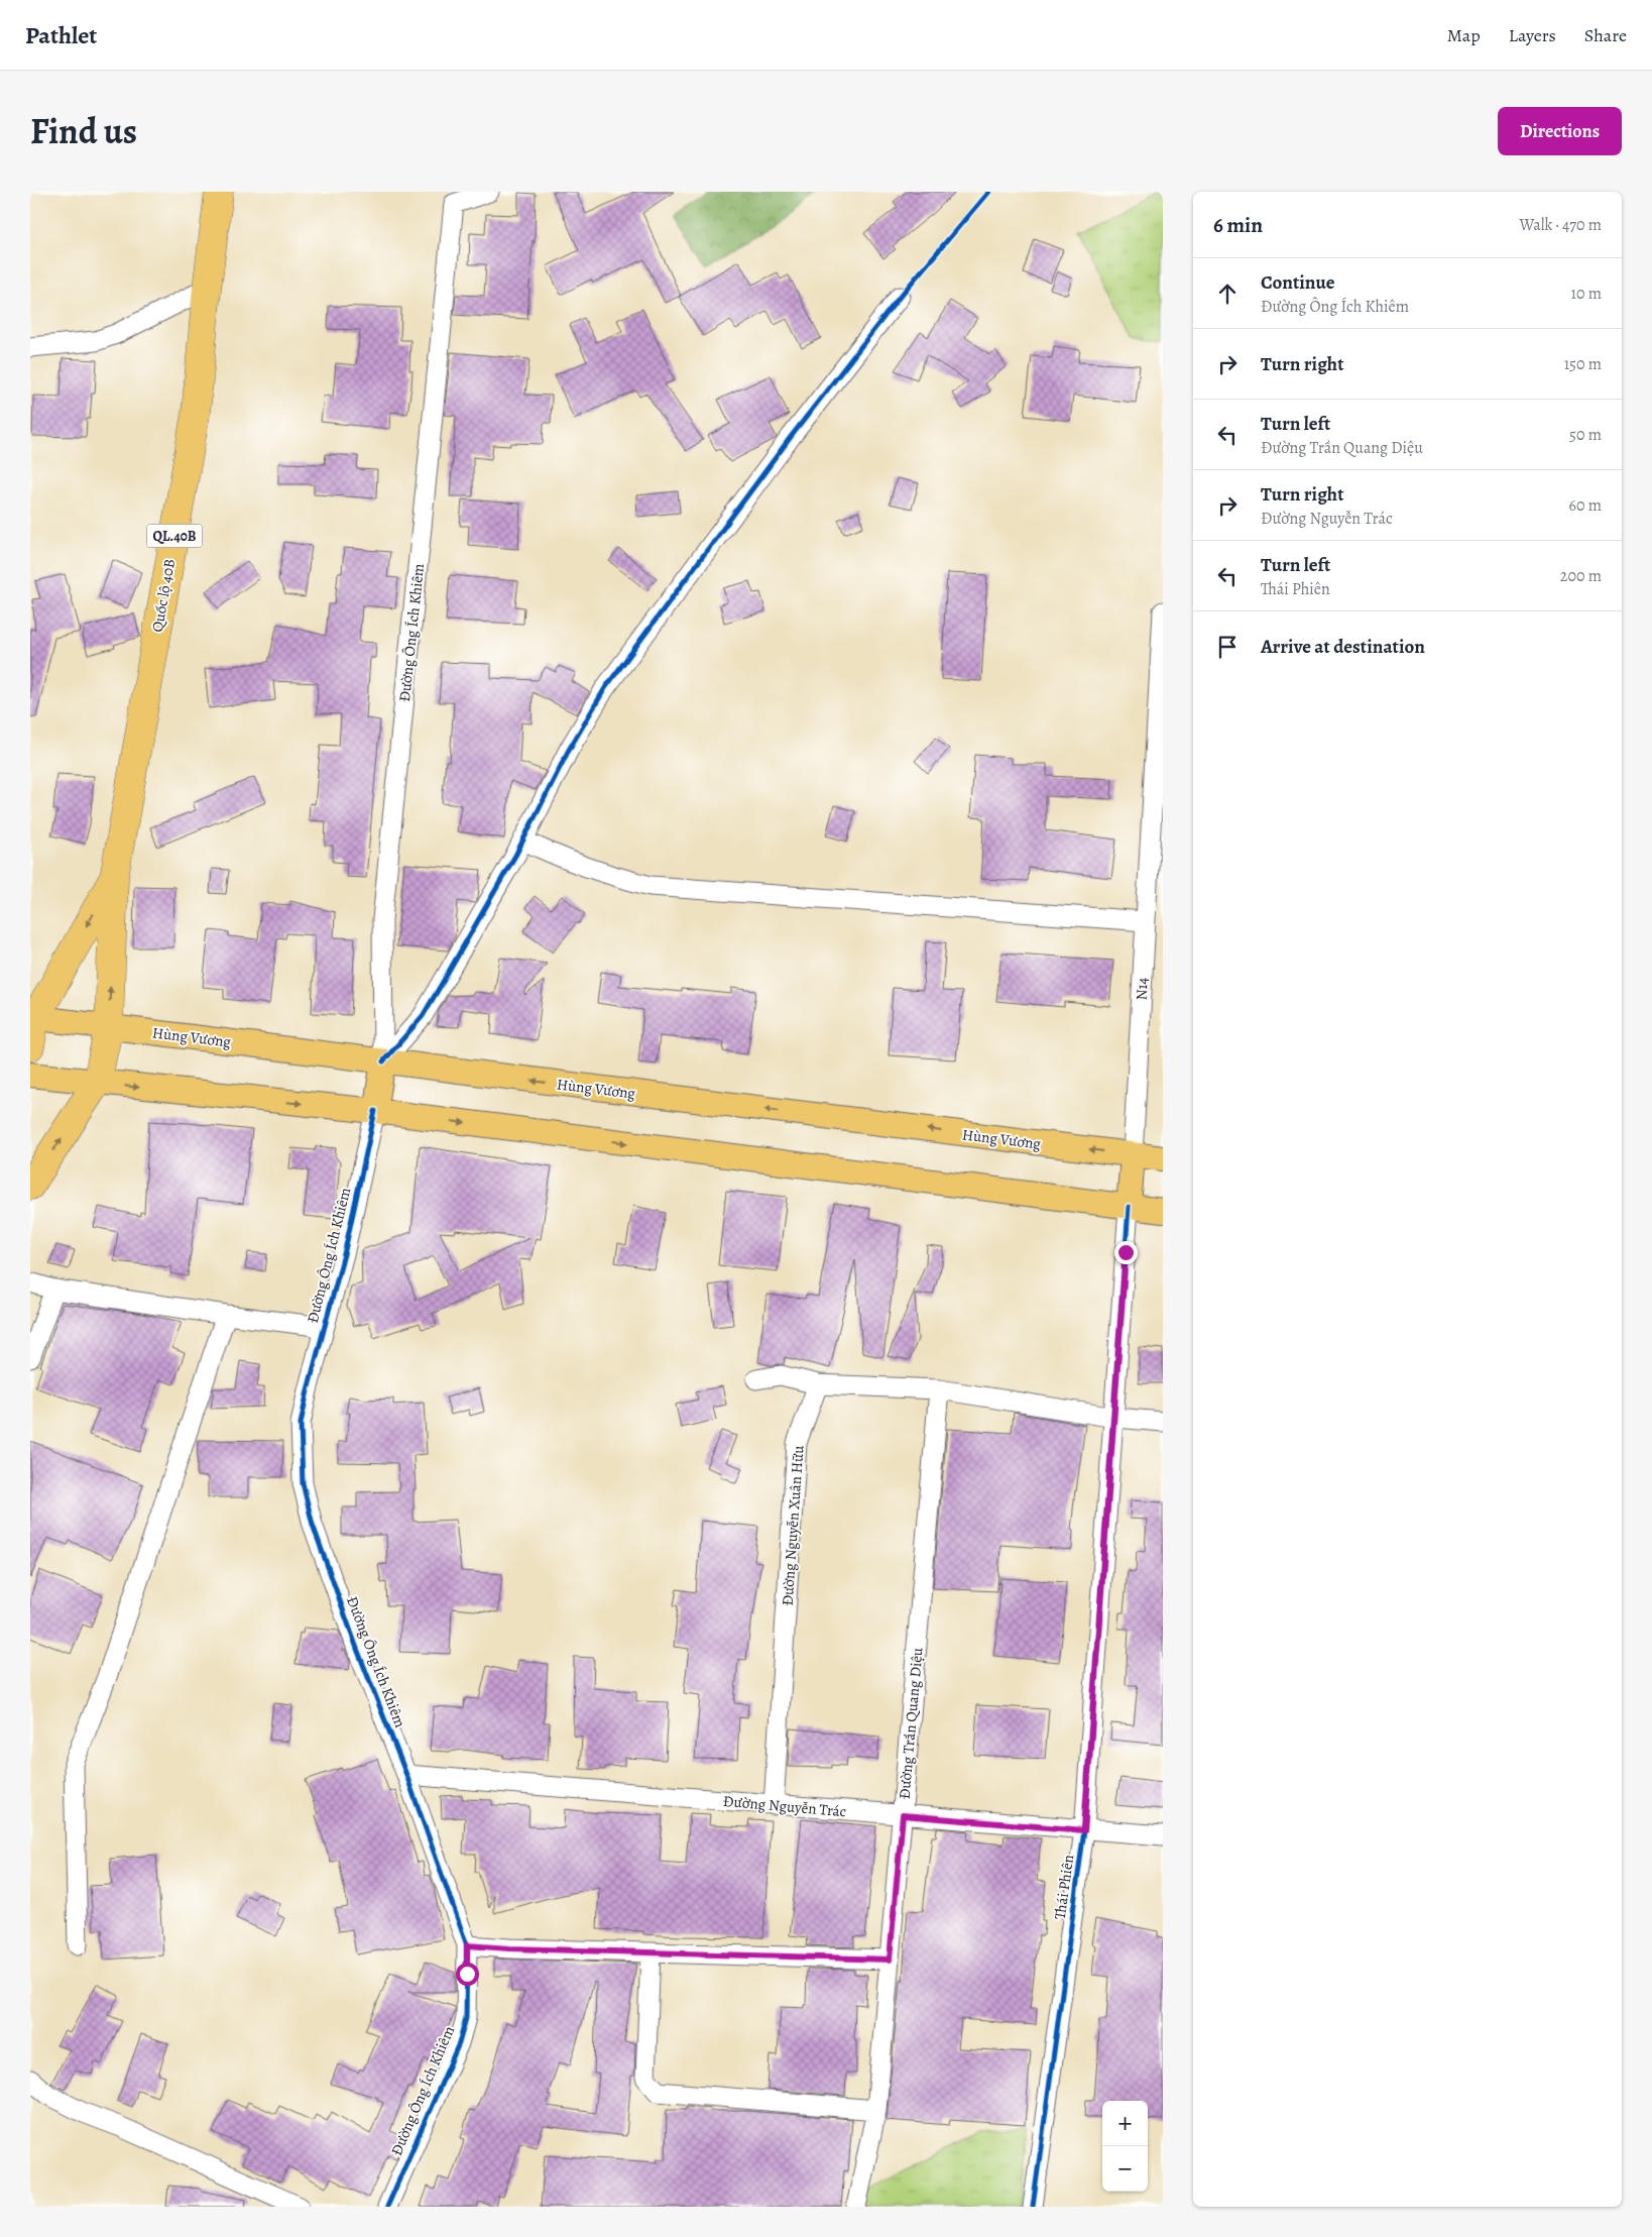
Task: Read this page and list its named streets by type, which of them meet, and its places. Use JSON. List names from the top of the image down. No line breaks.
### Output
{"streets":{"highway":["QL.40B","Quốc lộ 40B"],"main road":["Hùng Vương"],"street":["Đường Ông Ích Khiêm","N14","Đường Nguyễn Xuân Hữu","Đường Trần Quang Diệu","Đường Nguyễn Trác","Thái Phiên"]},"crossings":[["Đường Ông Ích Khiêm","Hùng Vương"],["Đường Ông Ích Khiêm","Đường Nguyễn Trác"],["N14","Hùng Vương"],["Đường Nguyễn Xuân Hữu","Đường Nguyễn Trác"],["Đường Trần Quang Diệu","Đường Nguyễn Trác"],["Đường Nguyễn Trác","Thái Phiên"]],"page":{"header":"Pathlet","nav":["Map","Layers","Share"],"title":"Find us","buttons":"Directions","heading":["6 min","Walk · 470 m"],"list":[["Continue","Đường Ông Ích Khiêm","10 m"],["Turn right","150 m"],["Turn left","Đường Trần Quang Diệu","50 m"],["Turn right","Đường Nguyễn Trác","60 m"],["Turn left","Thái Phiên","200 m"],"Arrive at destination"],"map_buttons":["+","−"]}}
